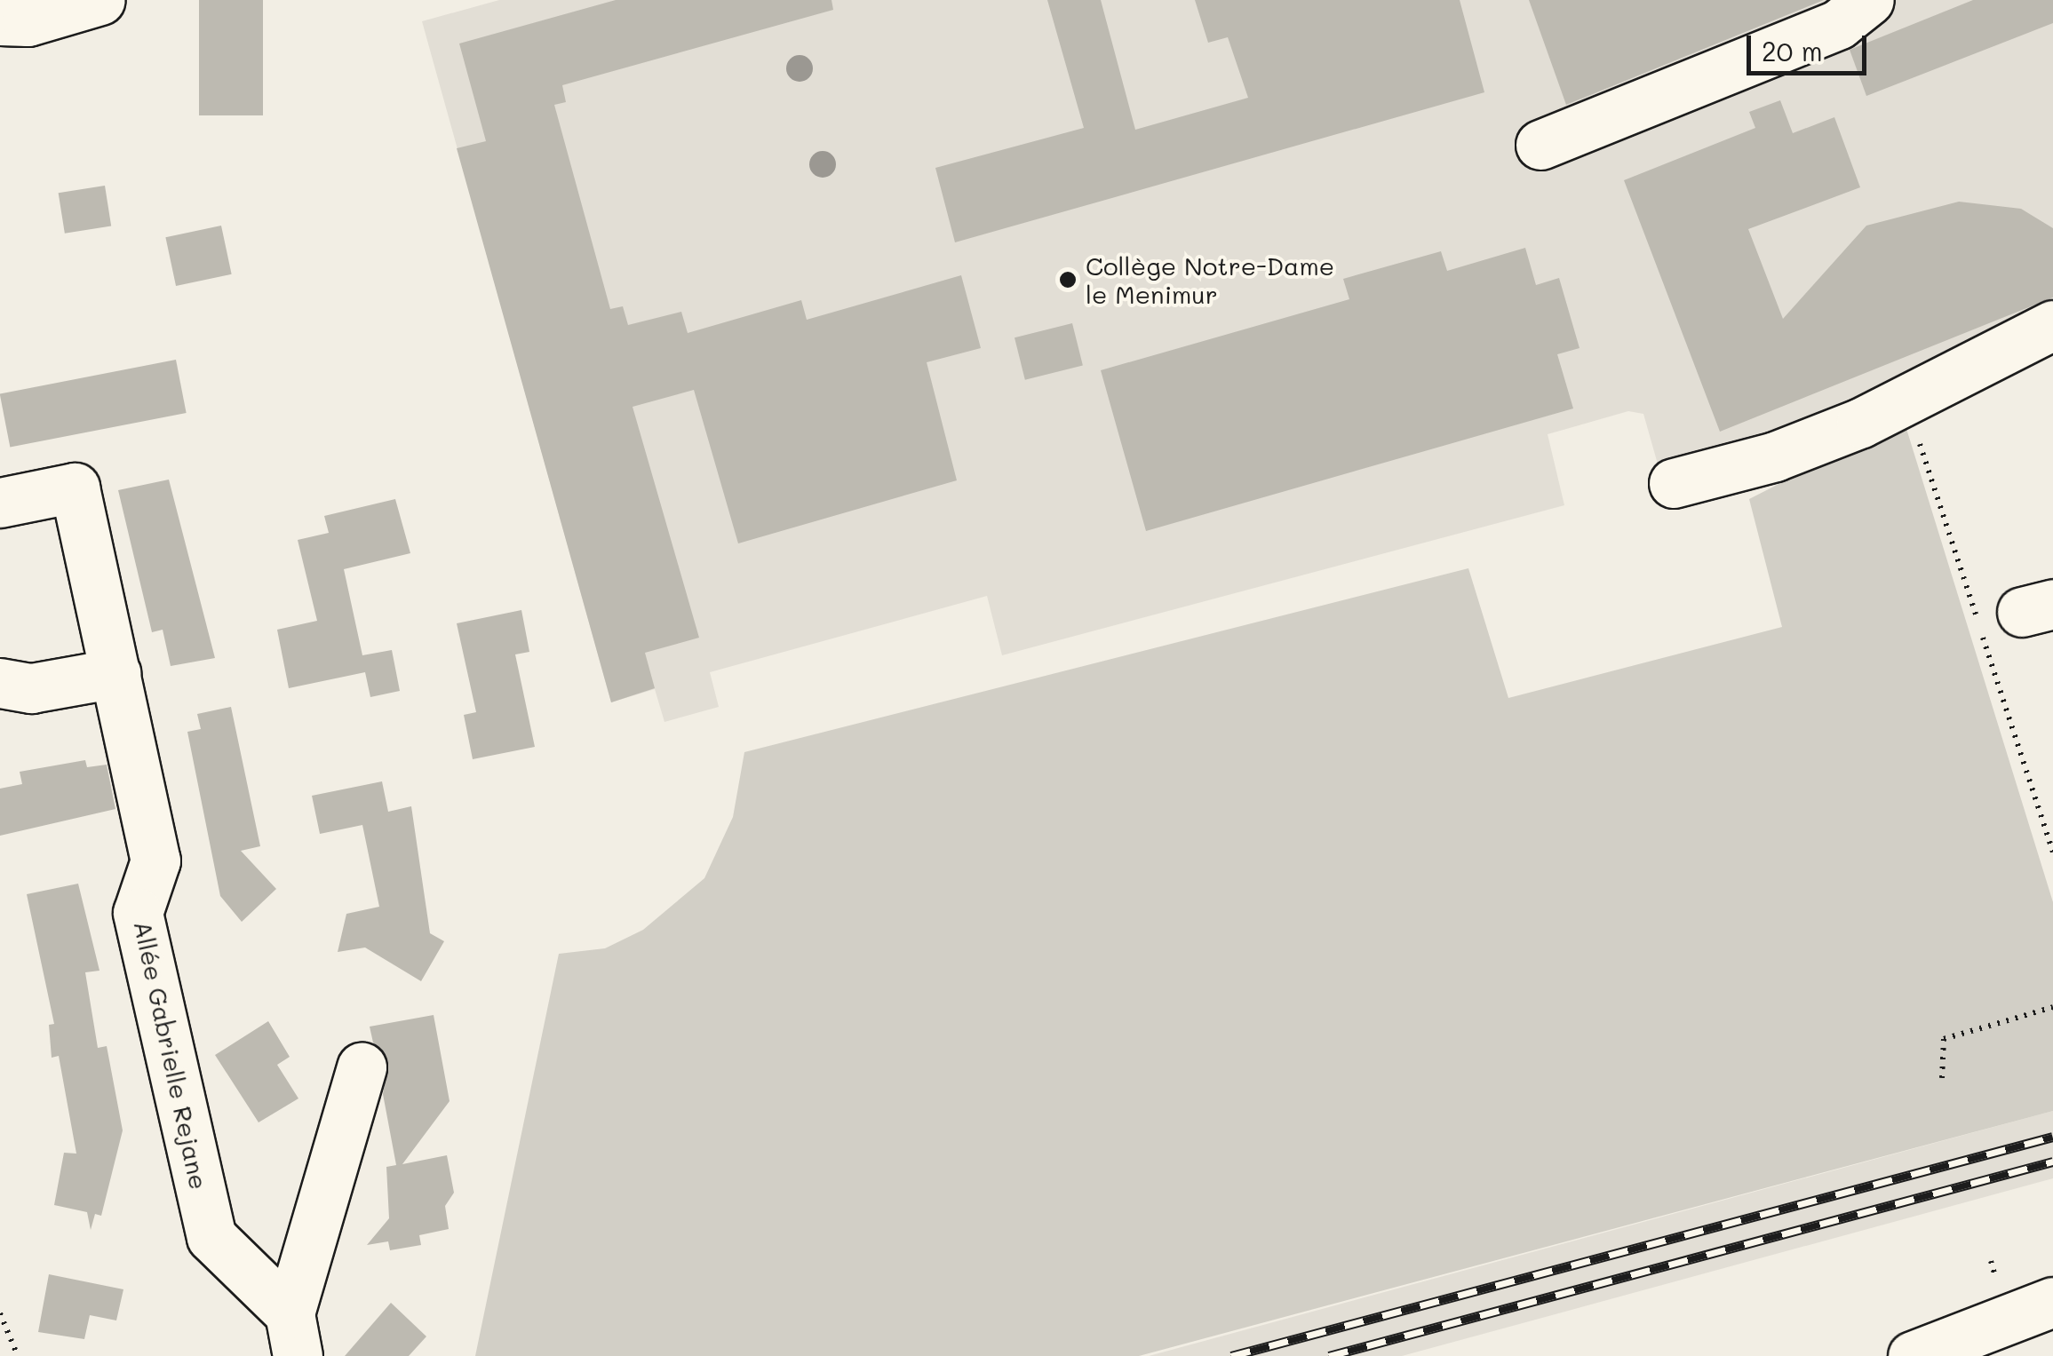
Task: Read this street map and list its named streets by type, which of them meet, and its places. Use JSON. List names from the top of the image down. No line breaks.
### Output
{"streets":{"street":["Allée Gabrielle Rejane"]},"places":["Collège Notre-Dame le Menimur"],"scale_bar":"20 m"}
